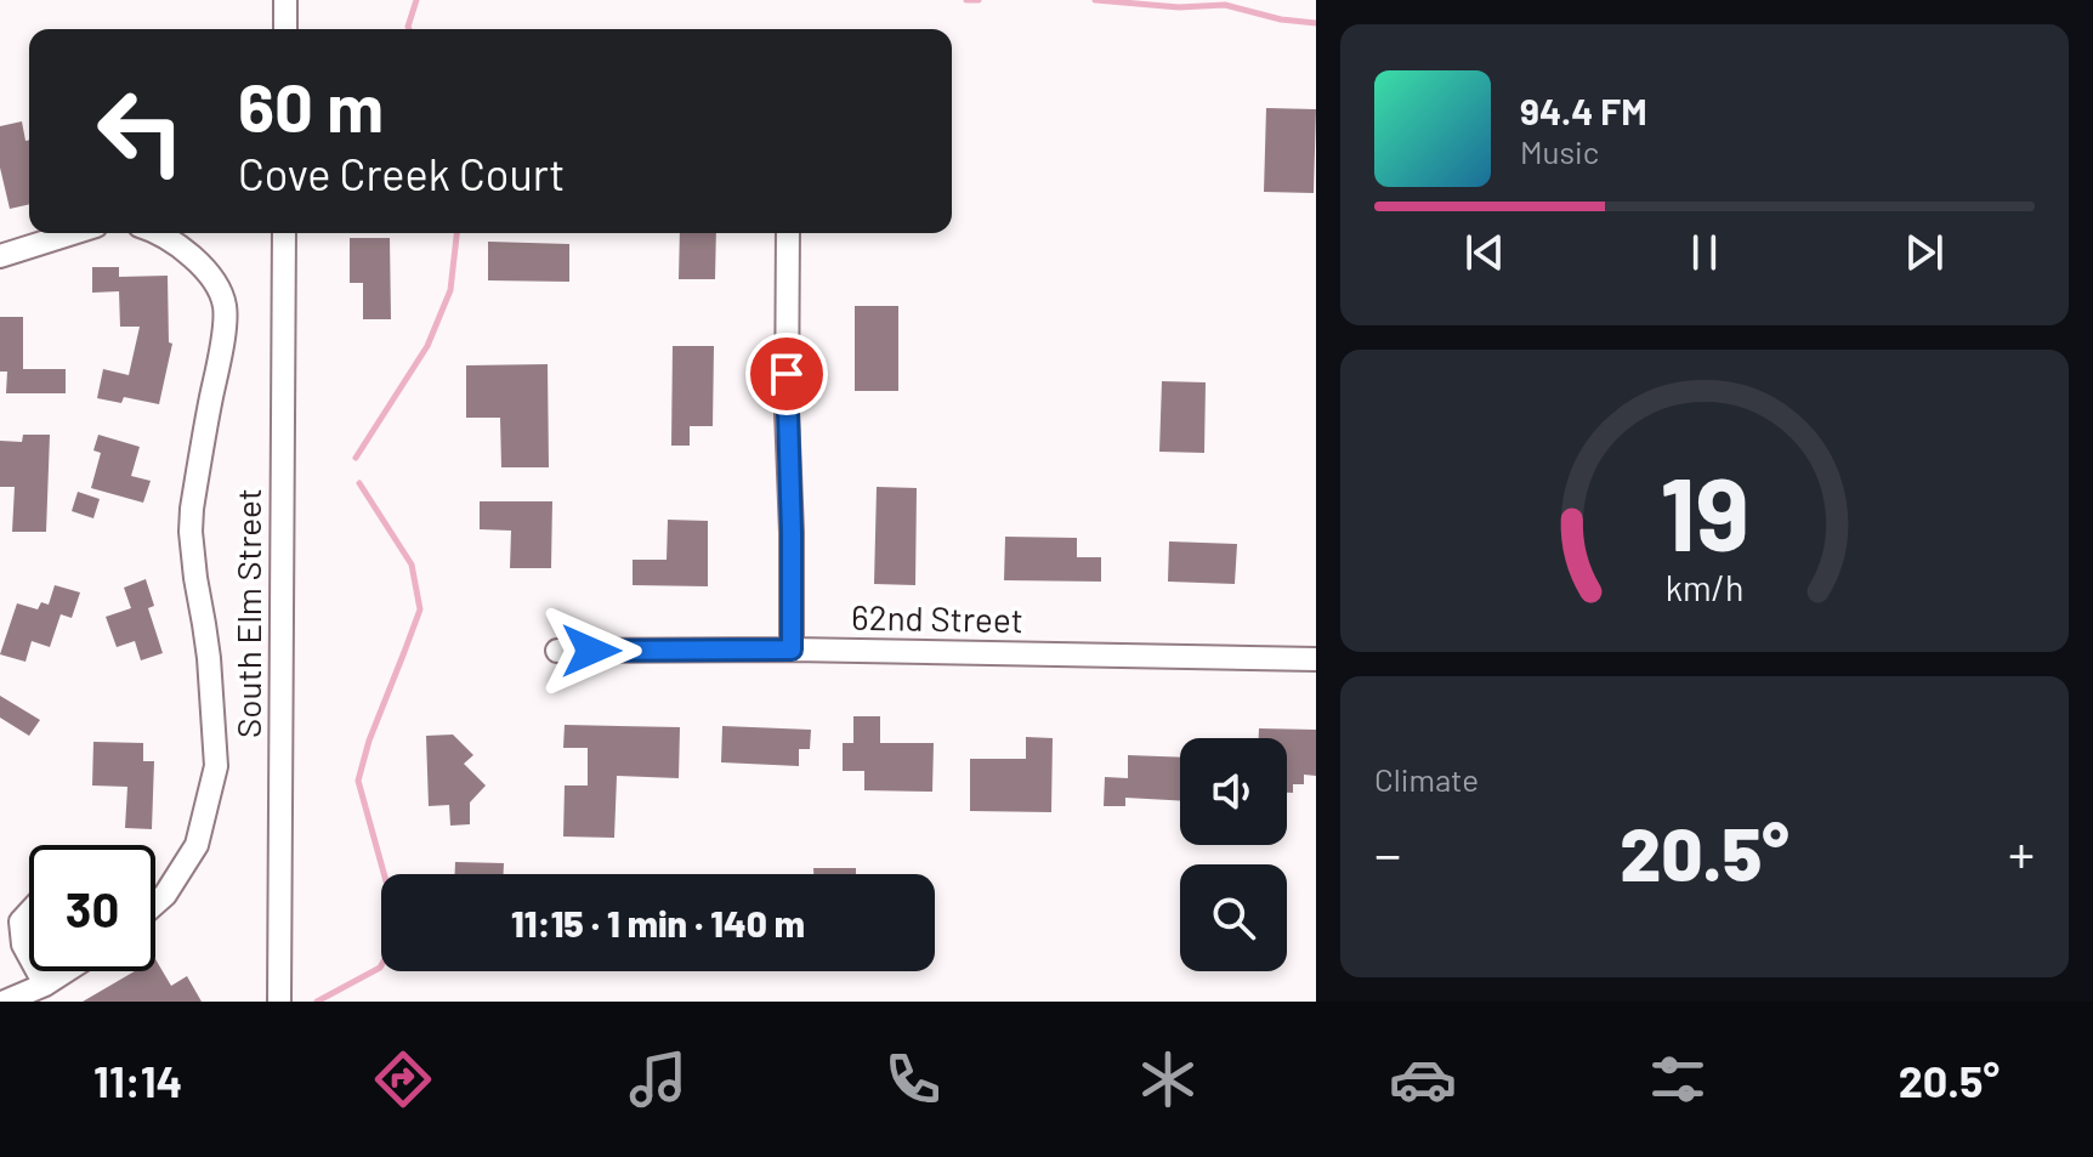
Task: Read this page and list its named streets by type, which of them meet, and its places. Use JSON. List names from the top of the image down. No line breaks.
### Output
{"streets":{"street":["South Elm Street","62nd Street"]},"page":{"turn":["60 m","Cove Creek Court"],"song":["94.4 FM","Music"],"tile":"Climate","heat":["−","20.5°","+"],"limit":"30","trip":"11:15 · 1 min · 140 m","tabs":["11:14","20.5°"],"gauge":["19","km/h"]}}
